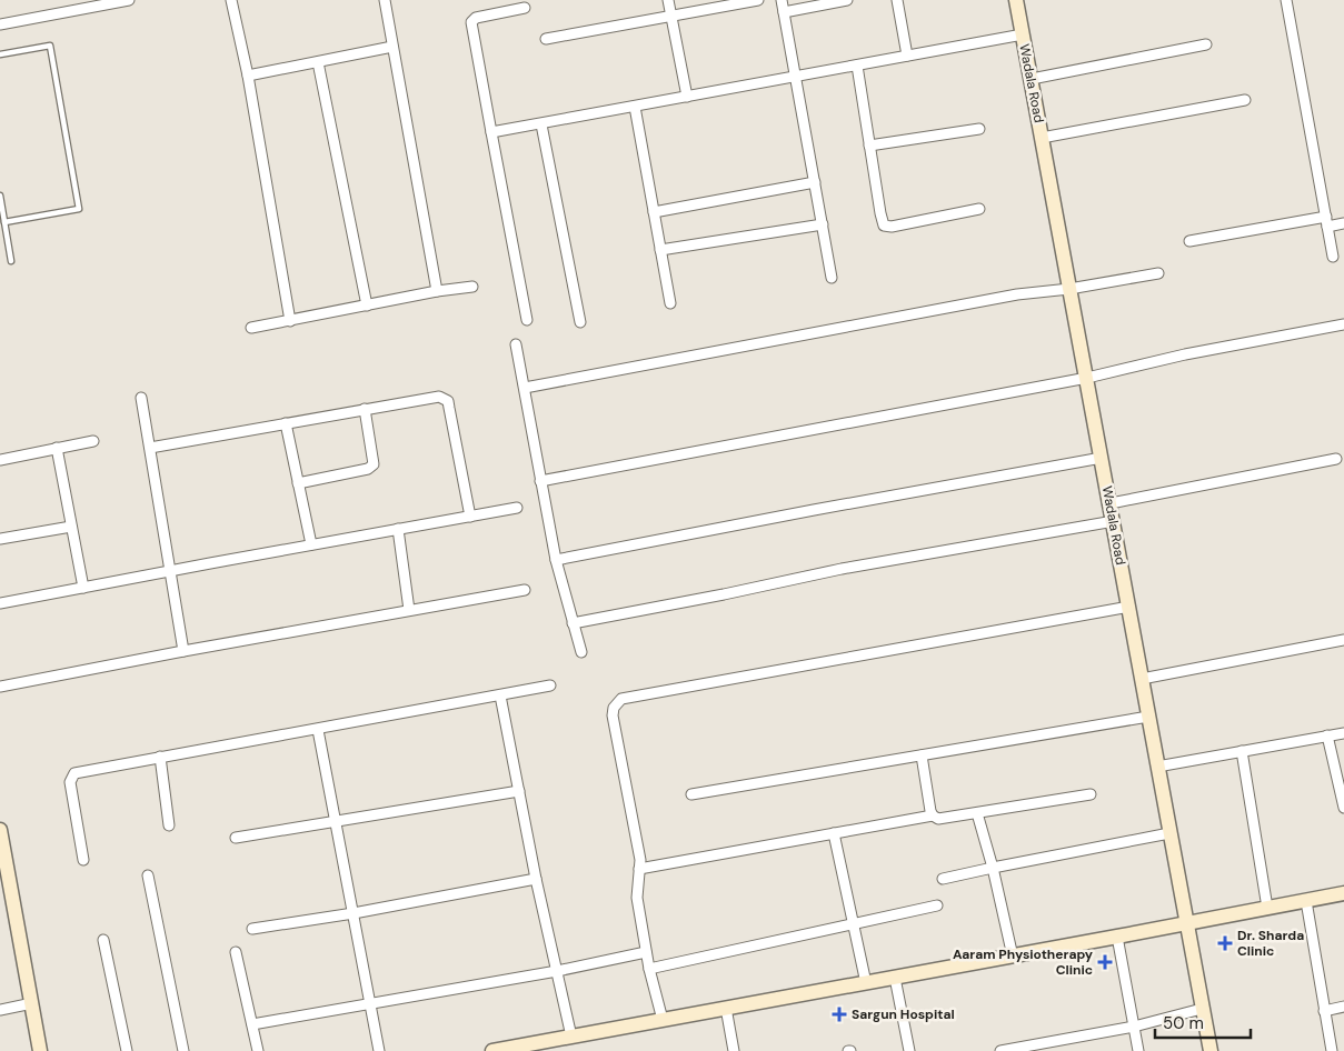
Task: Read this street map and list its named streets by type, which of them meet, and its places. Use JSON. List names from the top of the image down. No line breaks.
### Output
{"streets":{"street":["Wadala Road"]},"places":{"health":["Dr. Sharda Clinic","Aaram Physiotherapy Clinic","Sargun Hospital"]},"scale_bar":"50 m"}
